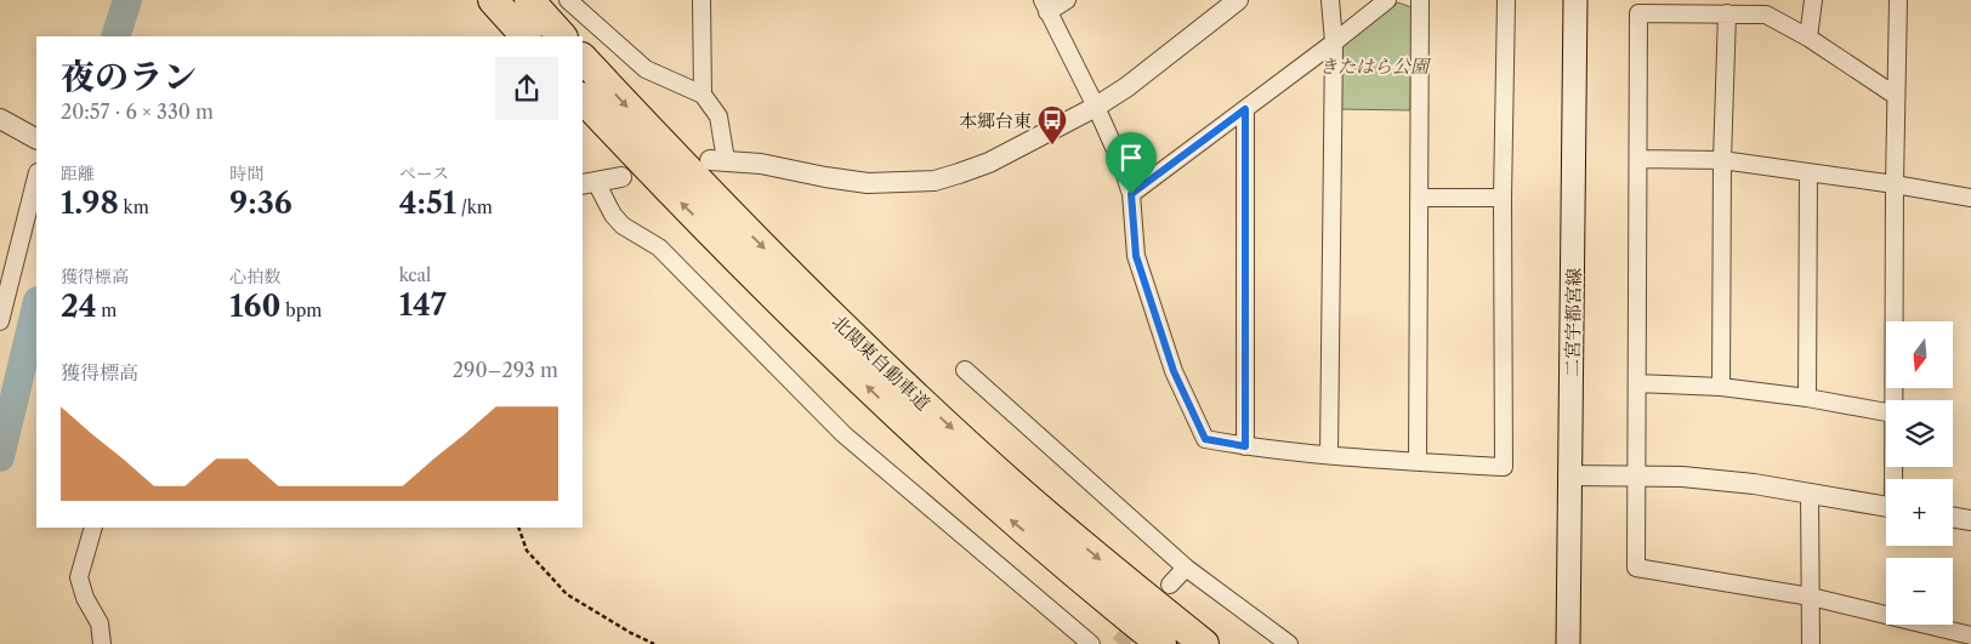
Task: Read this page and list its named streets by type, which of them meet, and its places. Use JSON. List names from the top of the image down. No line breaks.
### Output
{"streets":{"highway":["北関東自動車道"],"main road":["二宮宇都宮線"]},"parks":["きたはら公園"],"places":{"bus stop":["本郷台東"]},"north":"bottom","page":{"heading":["夜のラン","20:57 · 6 × 330 m"],"stats":[["距離","1.98 km"],["時間","9:36"],["ペース","4:51 /km"],["獲得標高","24 m"],["心拍数","160 bpm"],["kcal","147"]],"map_buttons":["+","−"],"chart":["獲得標高","290–293 m"]}}
